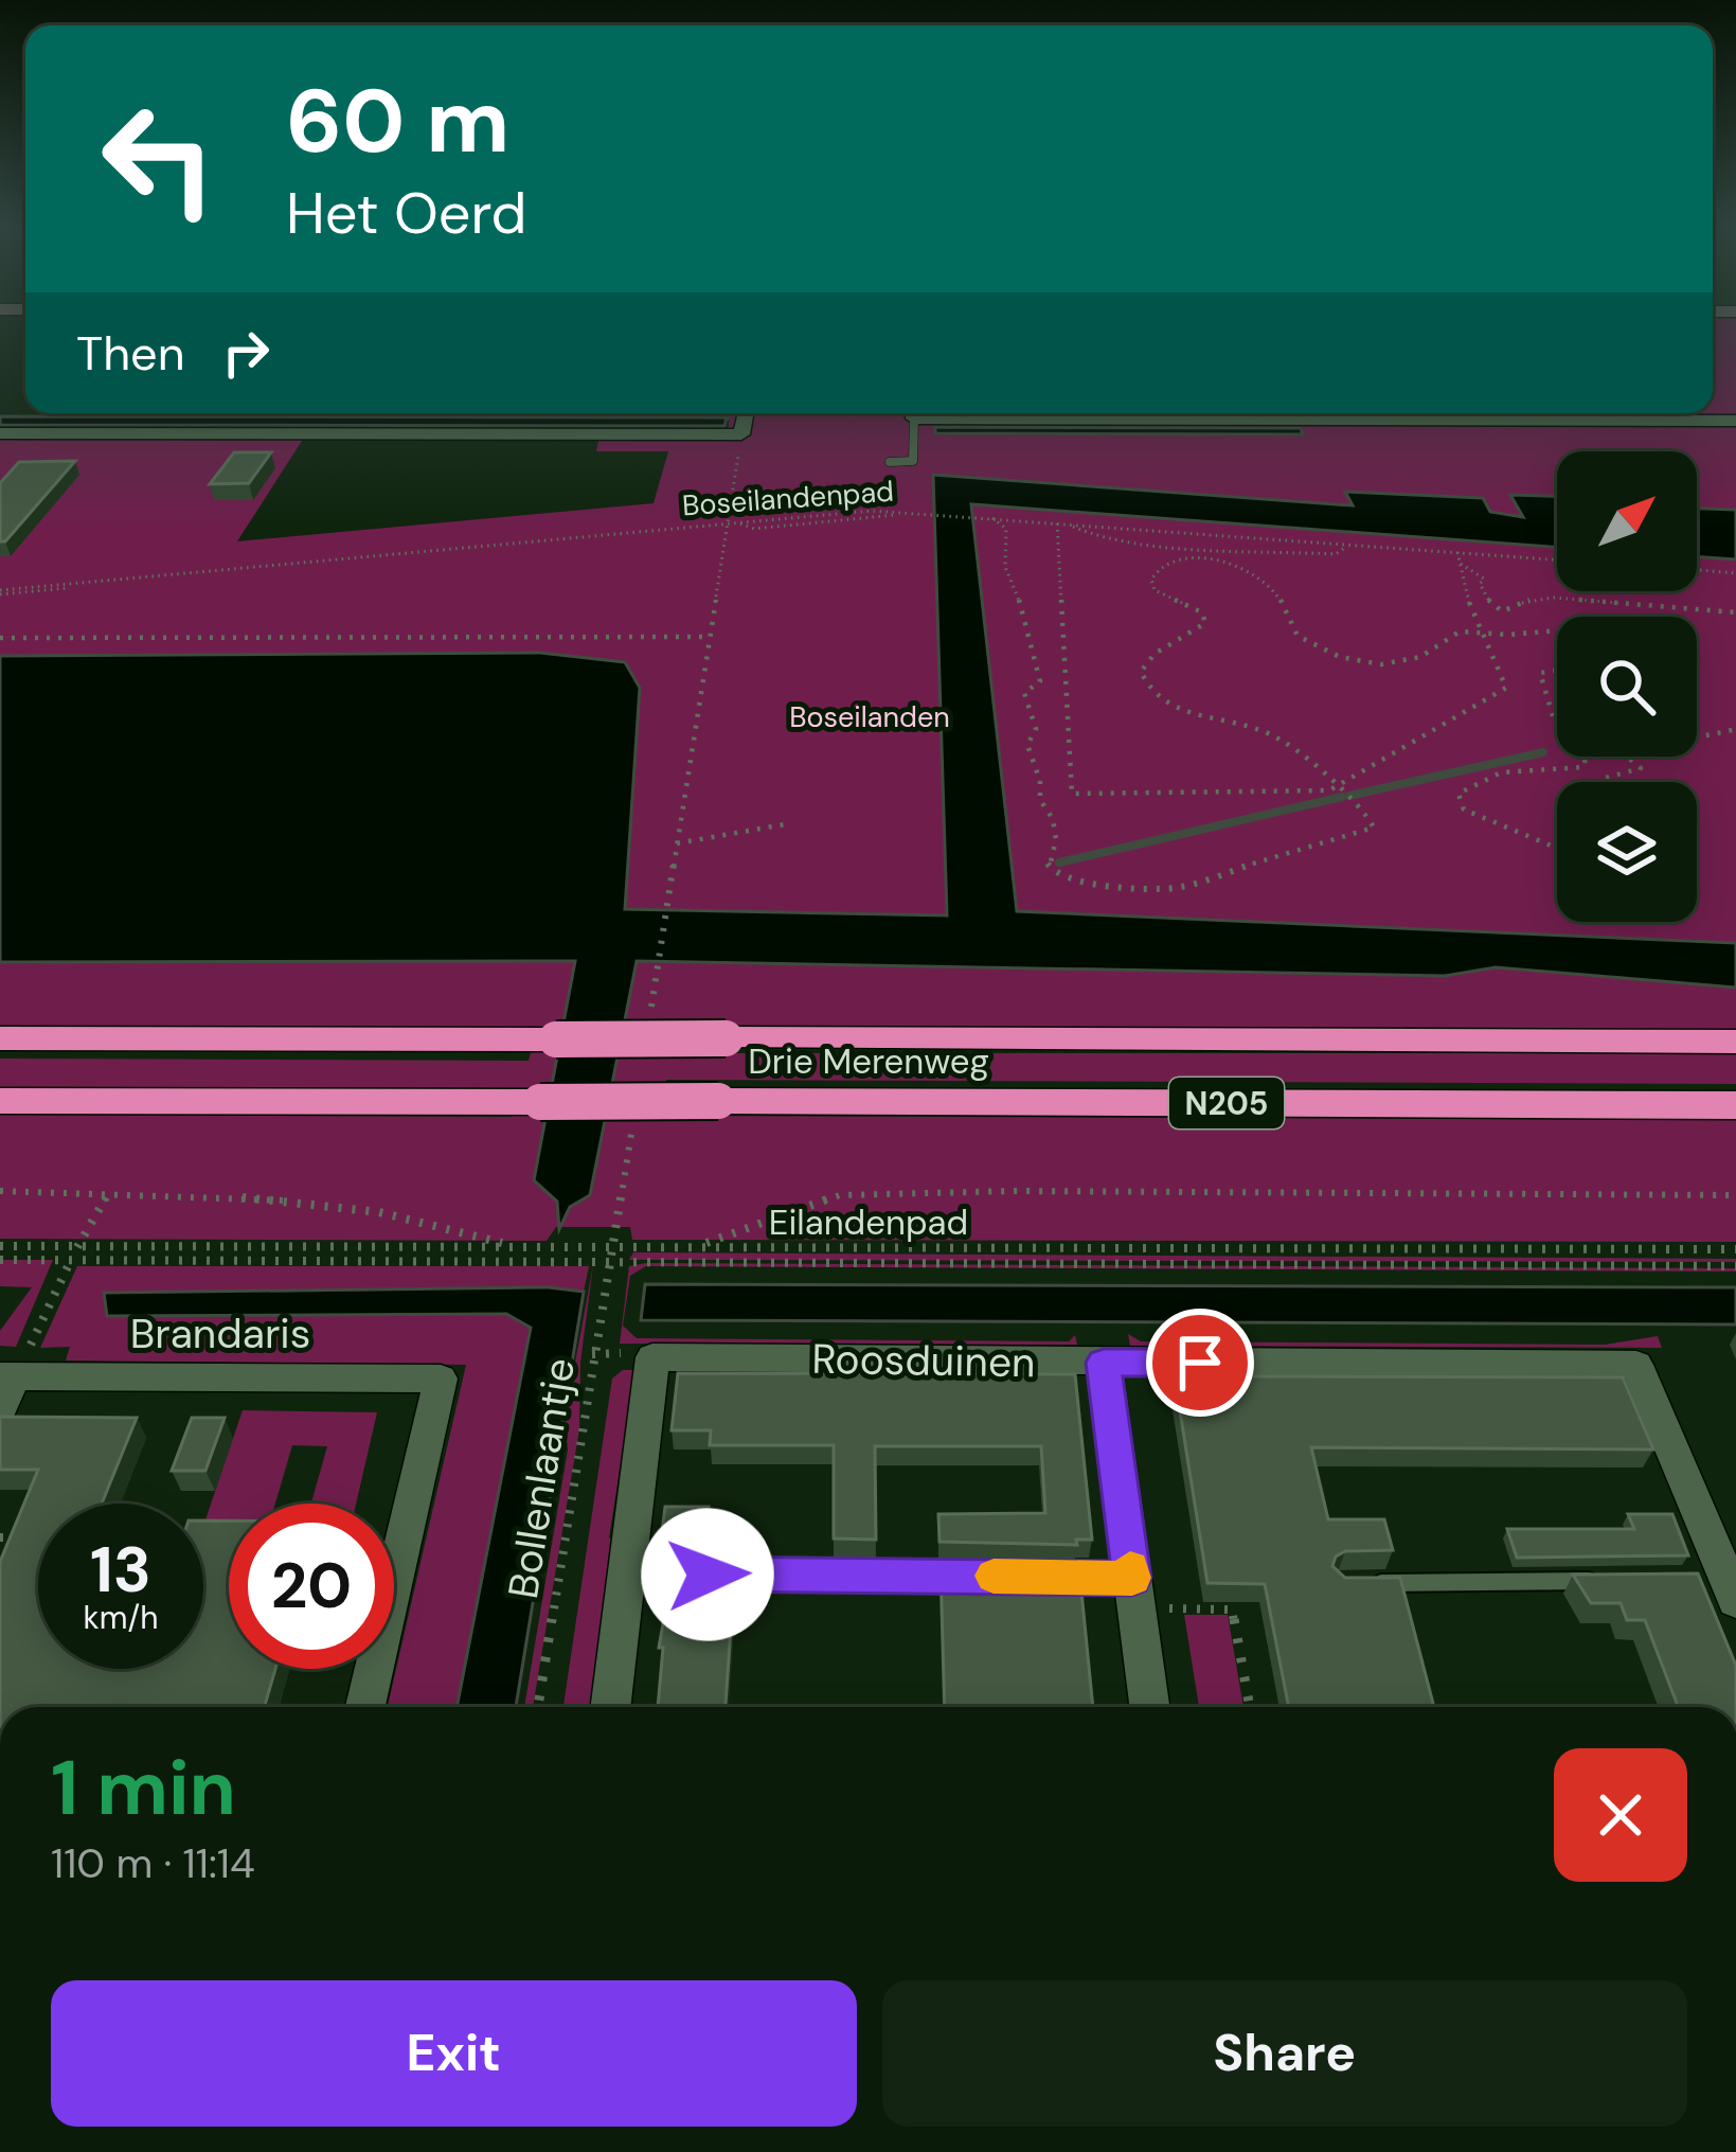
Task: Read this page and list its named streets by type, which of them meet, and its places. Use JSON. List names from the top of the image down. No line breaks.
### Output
{"streets":{"highway":["Drie Merenweg","N205"],"street":["Brandaris","Roosduinen"],"path":["Boseilandenpad","Eilandenpad","Bollenlaantje"]},"crossings":[["Eilandenpad","Bollenlaantje"]],"parks":["Boseilanden"],"north":"top right","page":{"turn":["60 m","Het Oerd"],"then":"Then","speed":"13 km/h","limit":"20","heading":["1 min","110 m · 11:14"],"buttons":["Exit","Share"]}}
